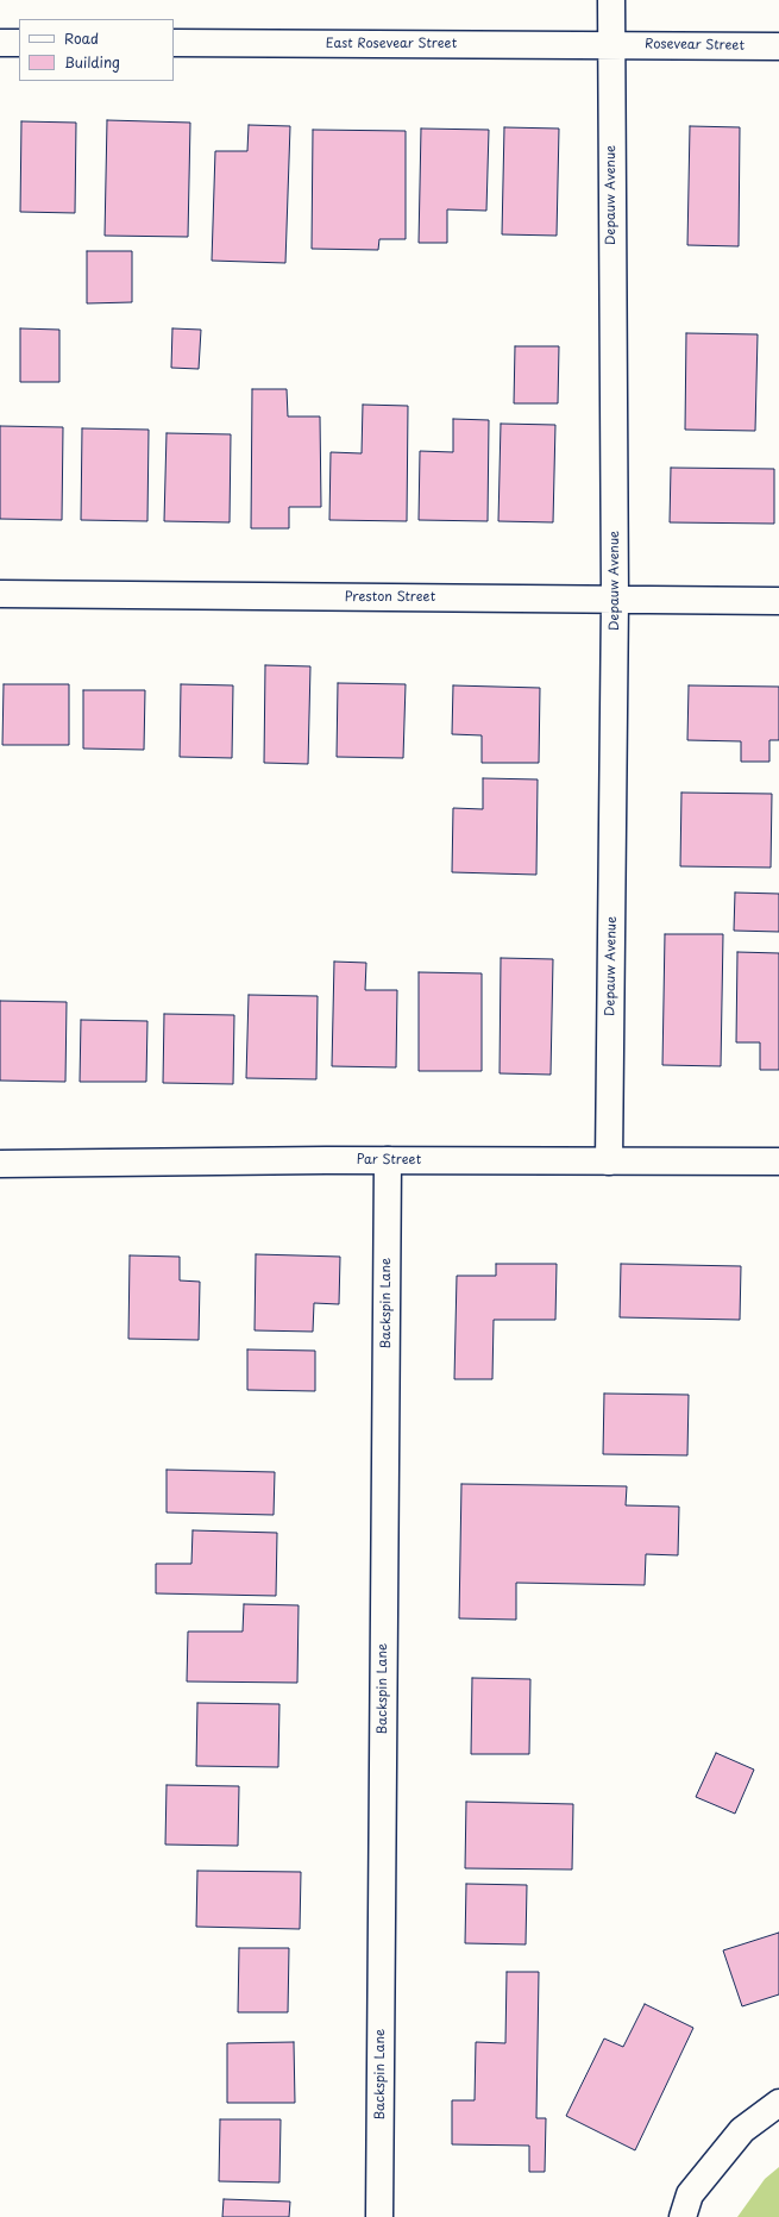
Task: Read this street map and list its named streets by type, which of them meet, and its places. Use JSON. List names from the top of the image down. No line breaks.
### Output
{"streets":{"street":["East Rosevear Street","Rosevear Street","Depauw Avenue","Preston Street","Par Street","Backspin Lane"]},"crossings":[["East Rosevear Street","Rosevear Street"],["East Rosevear Street","Depauw Avenue"],["Rosevear Street","Depauw Avenue"],["Depauw Avenue","Preston Street"],["Depauw Avenue","Par Street"],["Par Street","Backspin Lane"]],"legend":["Road","Building"]}
